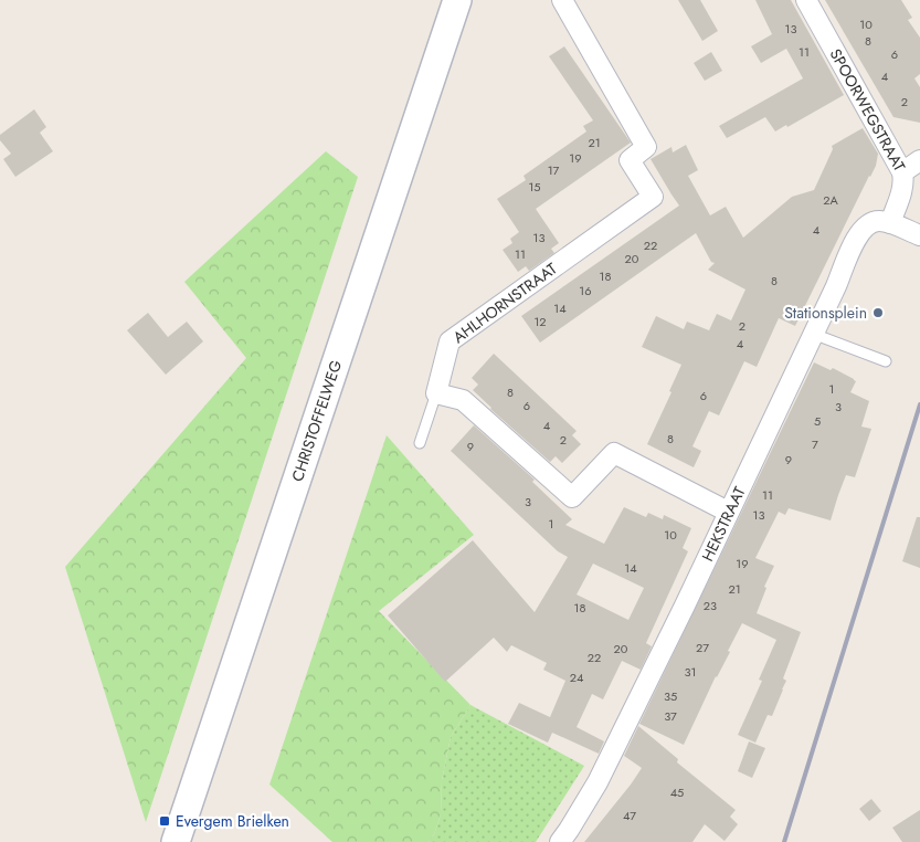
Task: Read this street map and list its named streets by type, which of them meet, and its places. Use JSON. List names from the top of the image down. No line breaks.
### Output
{"streets":{"main road":["CHRISTOFFELWEG"],"street":["SPOORWEGSTRAAT","AHLHORNSTRAAT","HEKSTRAAT"]},"crossings":[["SPOORWEGSTRAAT","HEKSTRAAT"]],"places":{"other":["Stationsplein"],"transit":["Evergem Brielken"]},"house_numbers":["10","13","8","11","6","4","2","21","19","17","15","2A","4","13","22","11","20","18","8","16","14","12","2","4","1","8","6","6","3","5","4","8","2","7","9","9","11","3","13","1","10","19","14","21","23","18","27","20","22","31","24","35","37","45","47"]}
